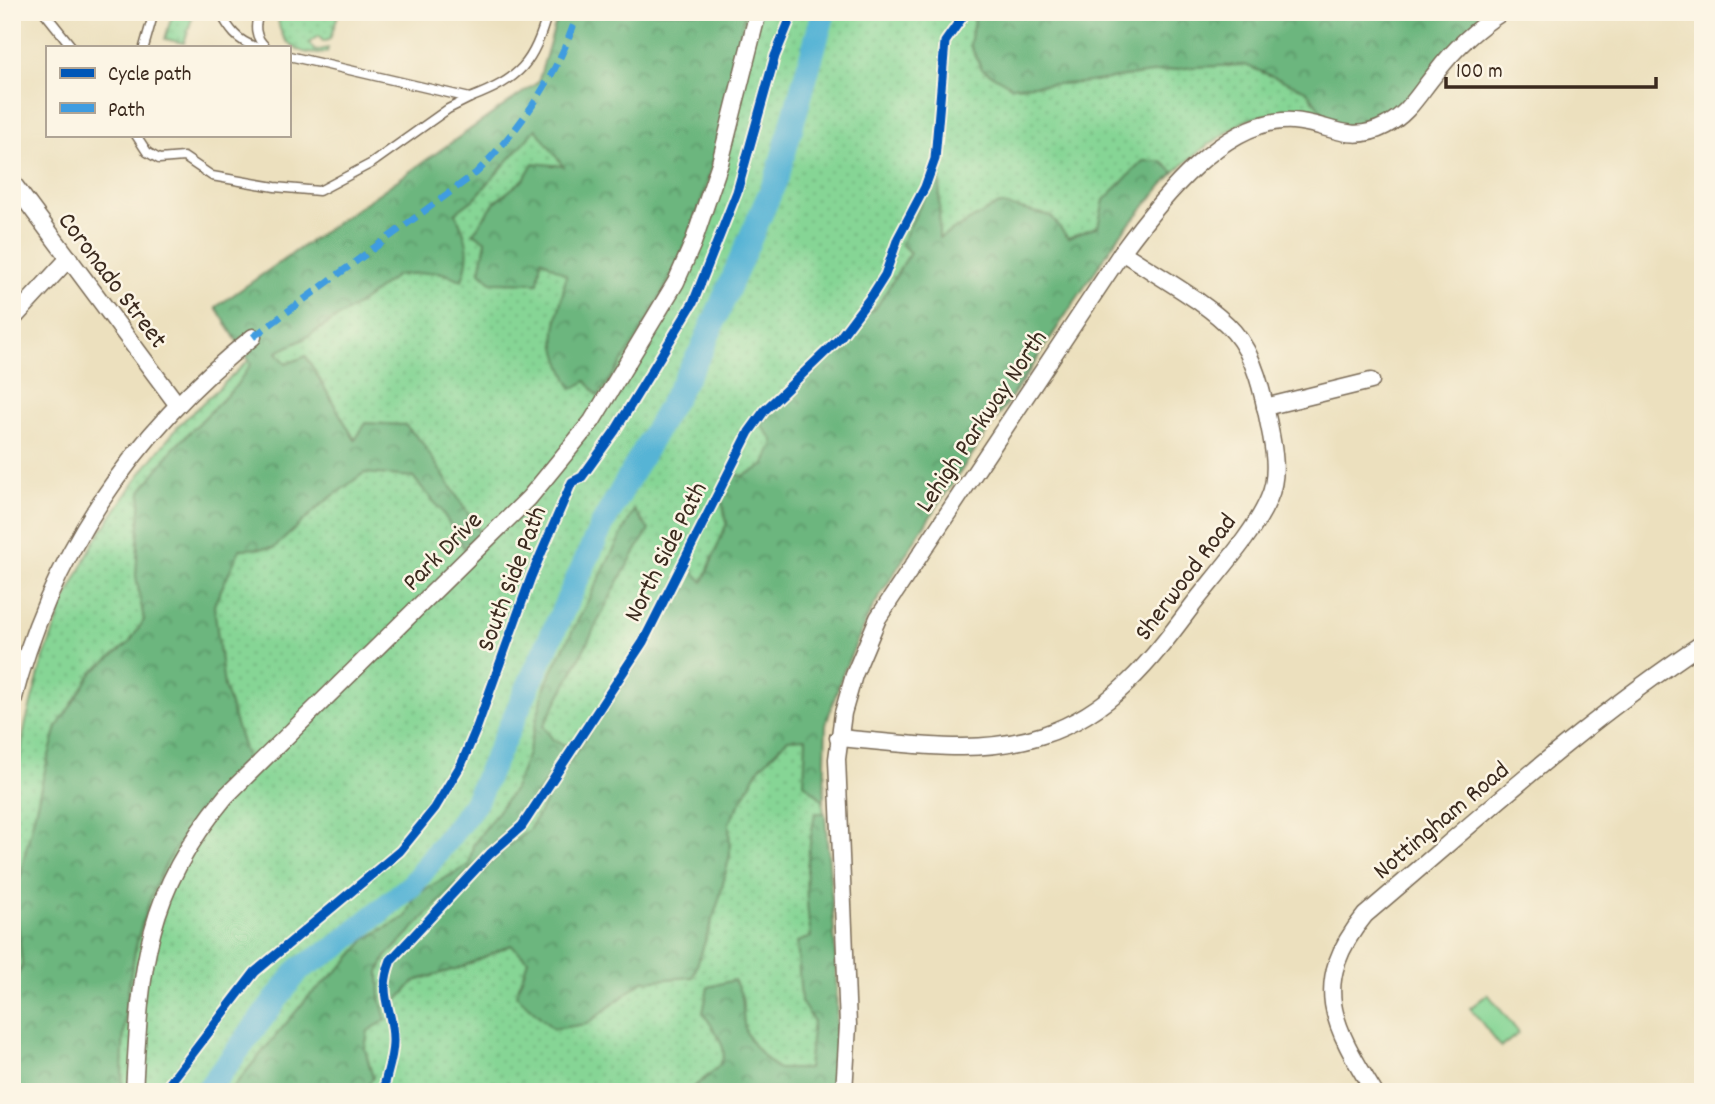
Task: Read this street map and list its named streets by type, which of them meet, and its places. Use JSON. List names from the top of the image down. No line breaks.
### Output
{"streets":{"street":["Coronado Street","Lehigh Parkway North","Park Drive","Sherwood Road","Nottingham Road"],"cycle path":["North Side Path","South Side Path"]},"crossings":[["Lehigh Parkway North","Sherwood Road"]],"legend":["Cycle path","Path"],"scale_bar":"100 m"}
